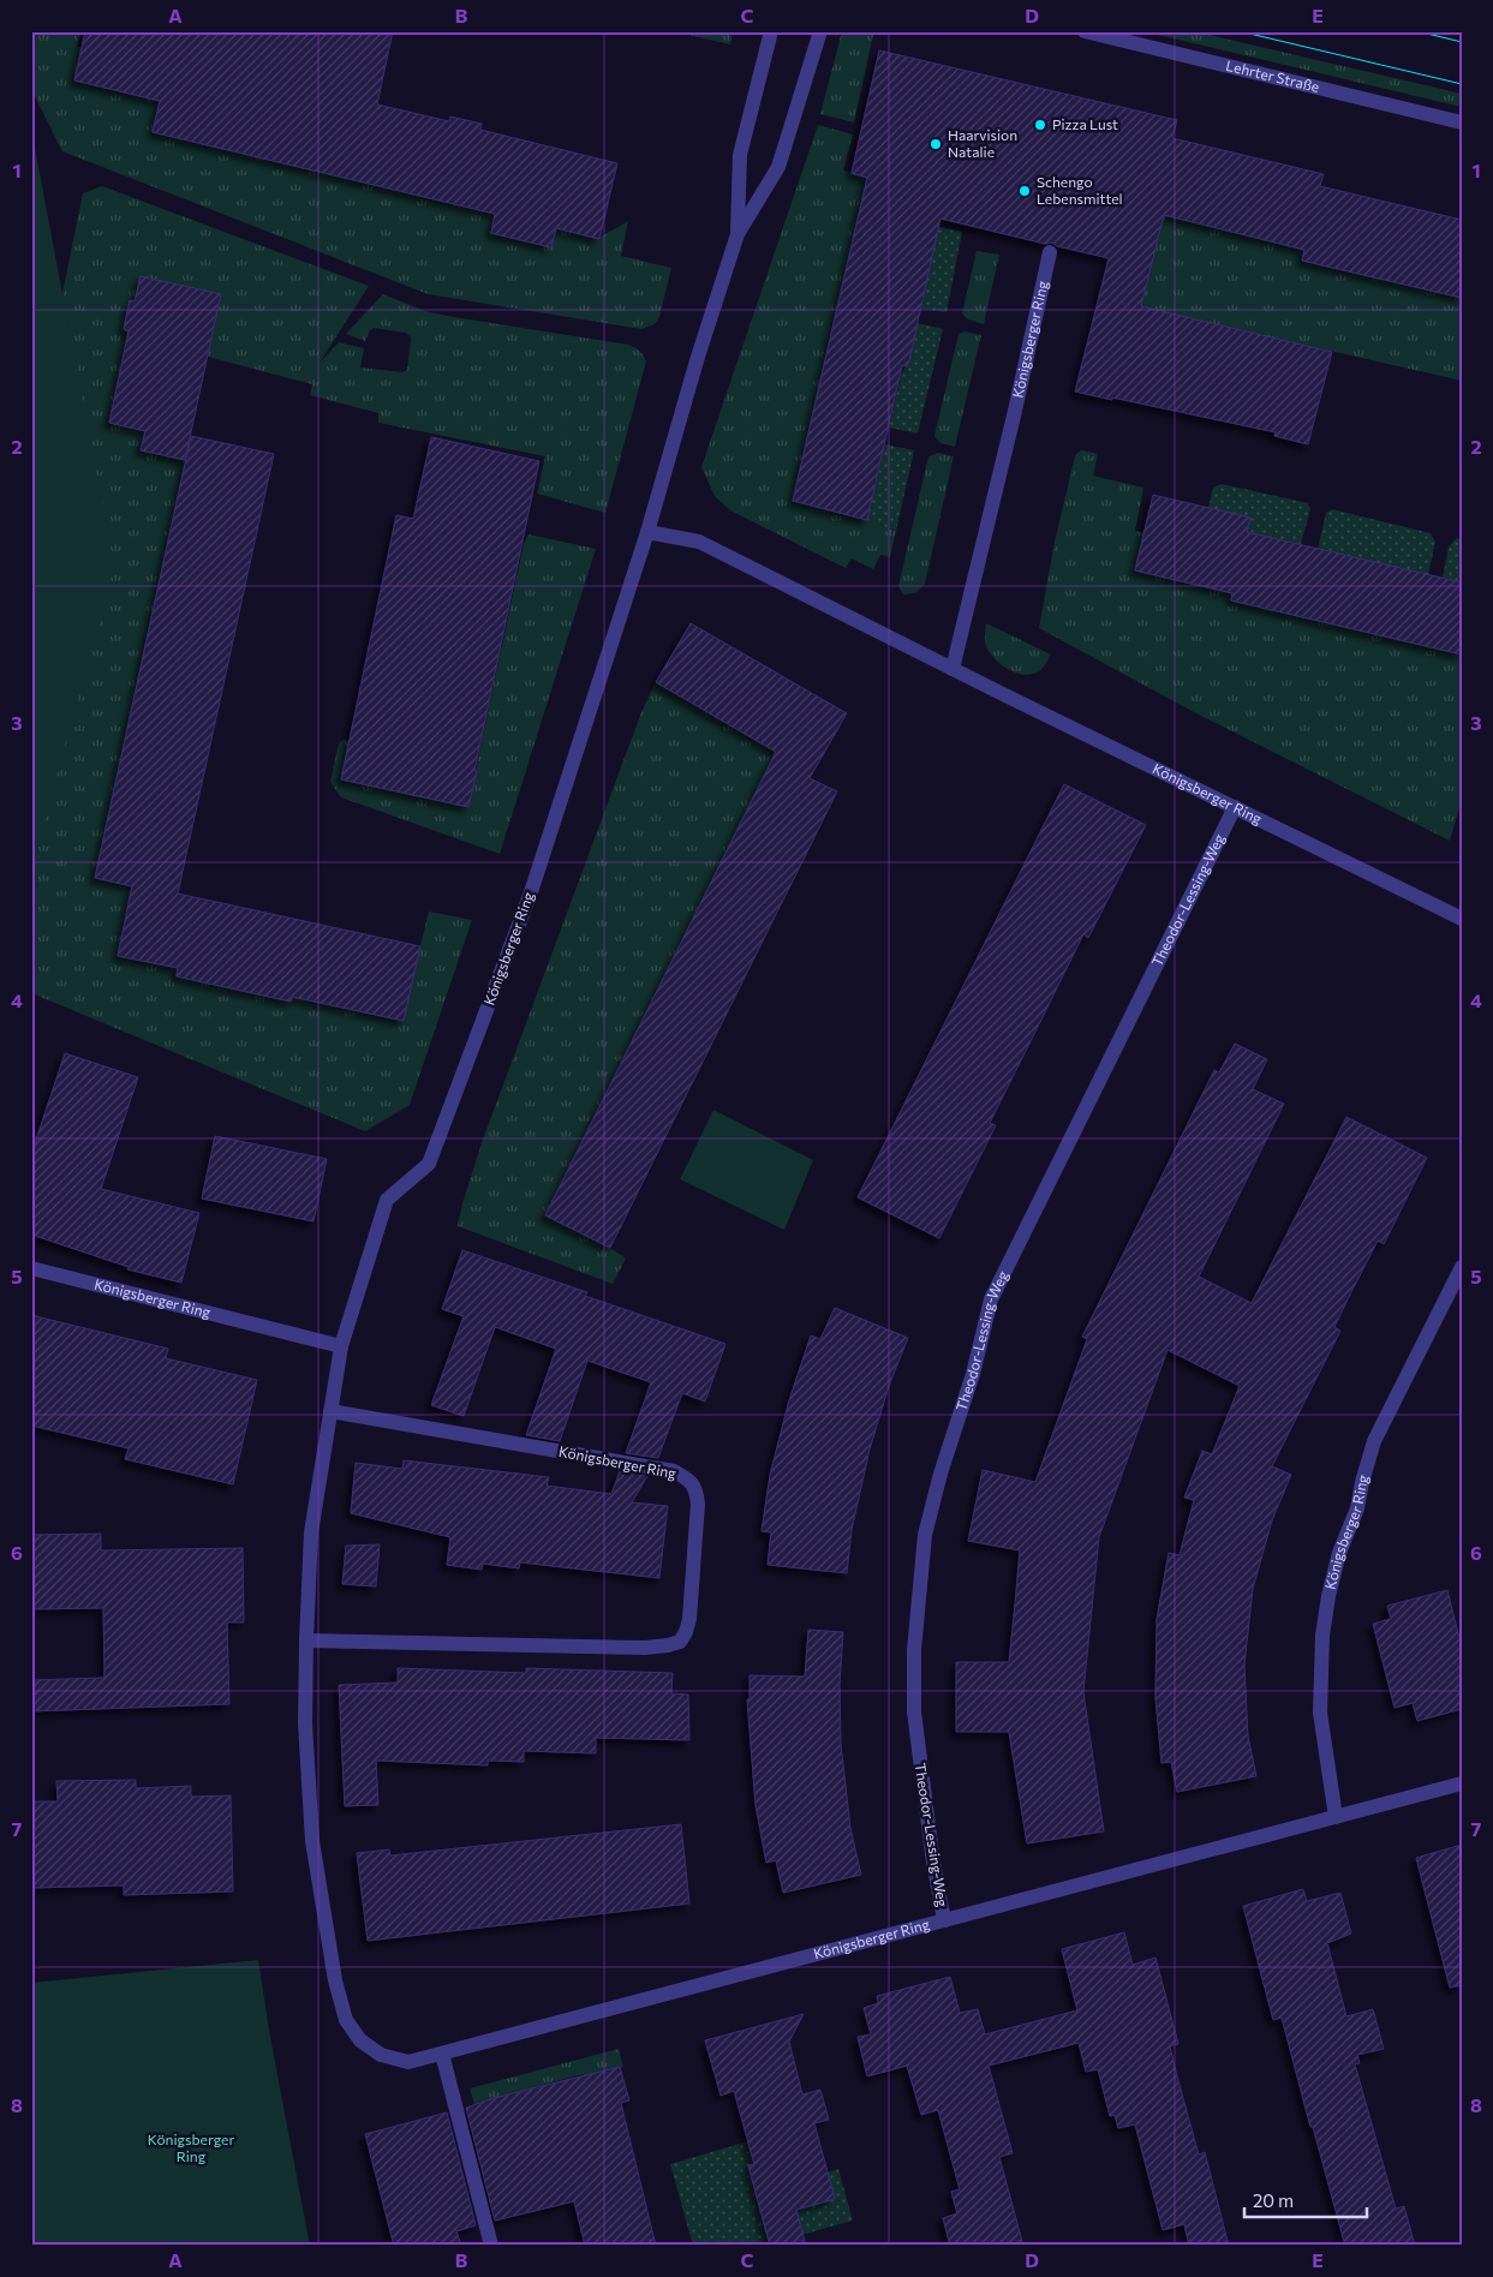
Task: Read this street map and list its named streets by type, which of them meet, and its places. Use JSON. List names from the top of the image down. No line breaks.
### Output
{"streets":{"street":["Lehrter Straße","Königsberger Ring","Theodor-Lessing-Weg"]},"crossings":[["Königsberger Ring","Theodor-Lessing-Weg"]],"parks":["Königsberger Ring"],"places":["Pizza Lust","Haarvision Natalie","Schengo Lebensmittel"],"scale_bar":"20 m","grid":{"columns":["A","B","C","D","E"],"rows":["1","2","3","4","5","6","7","8"]}}
